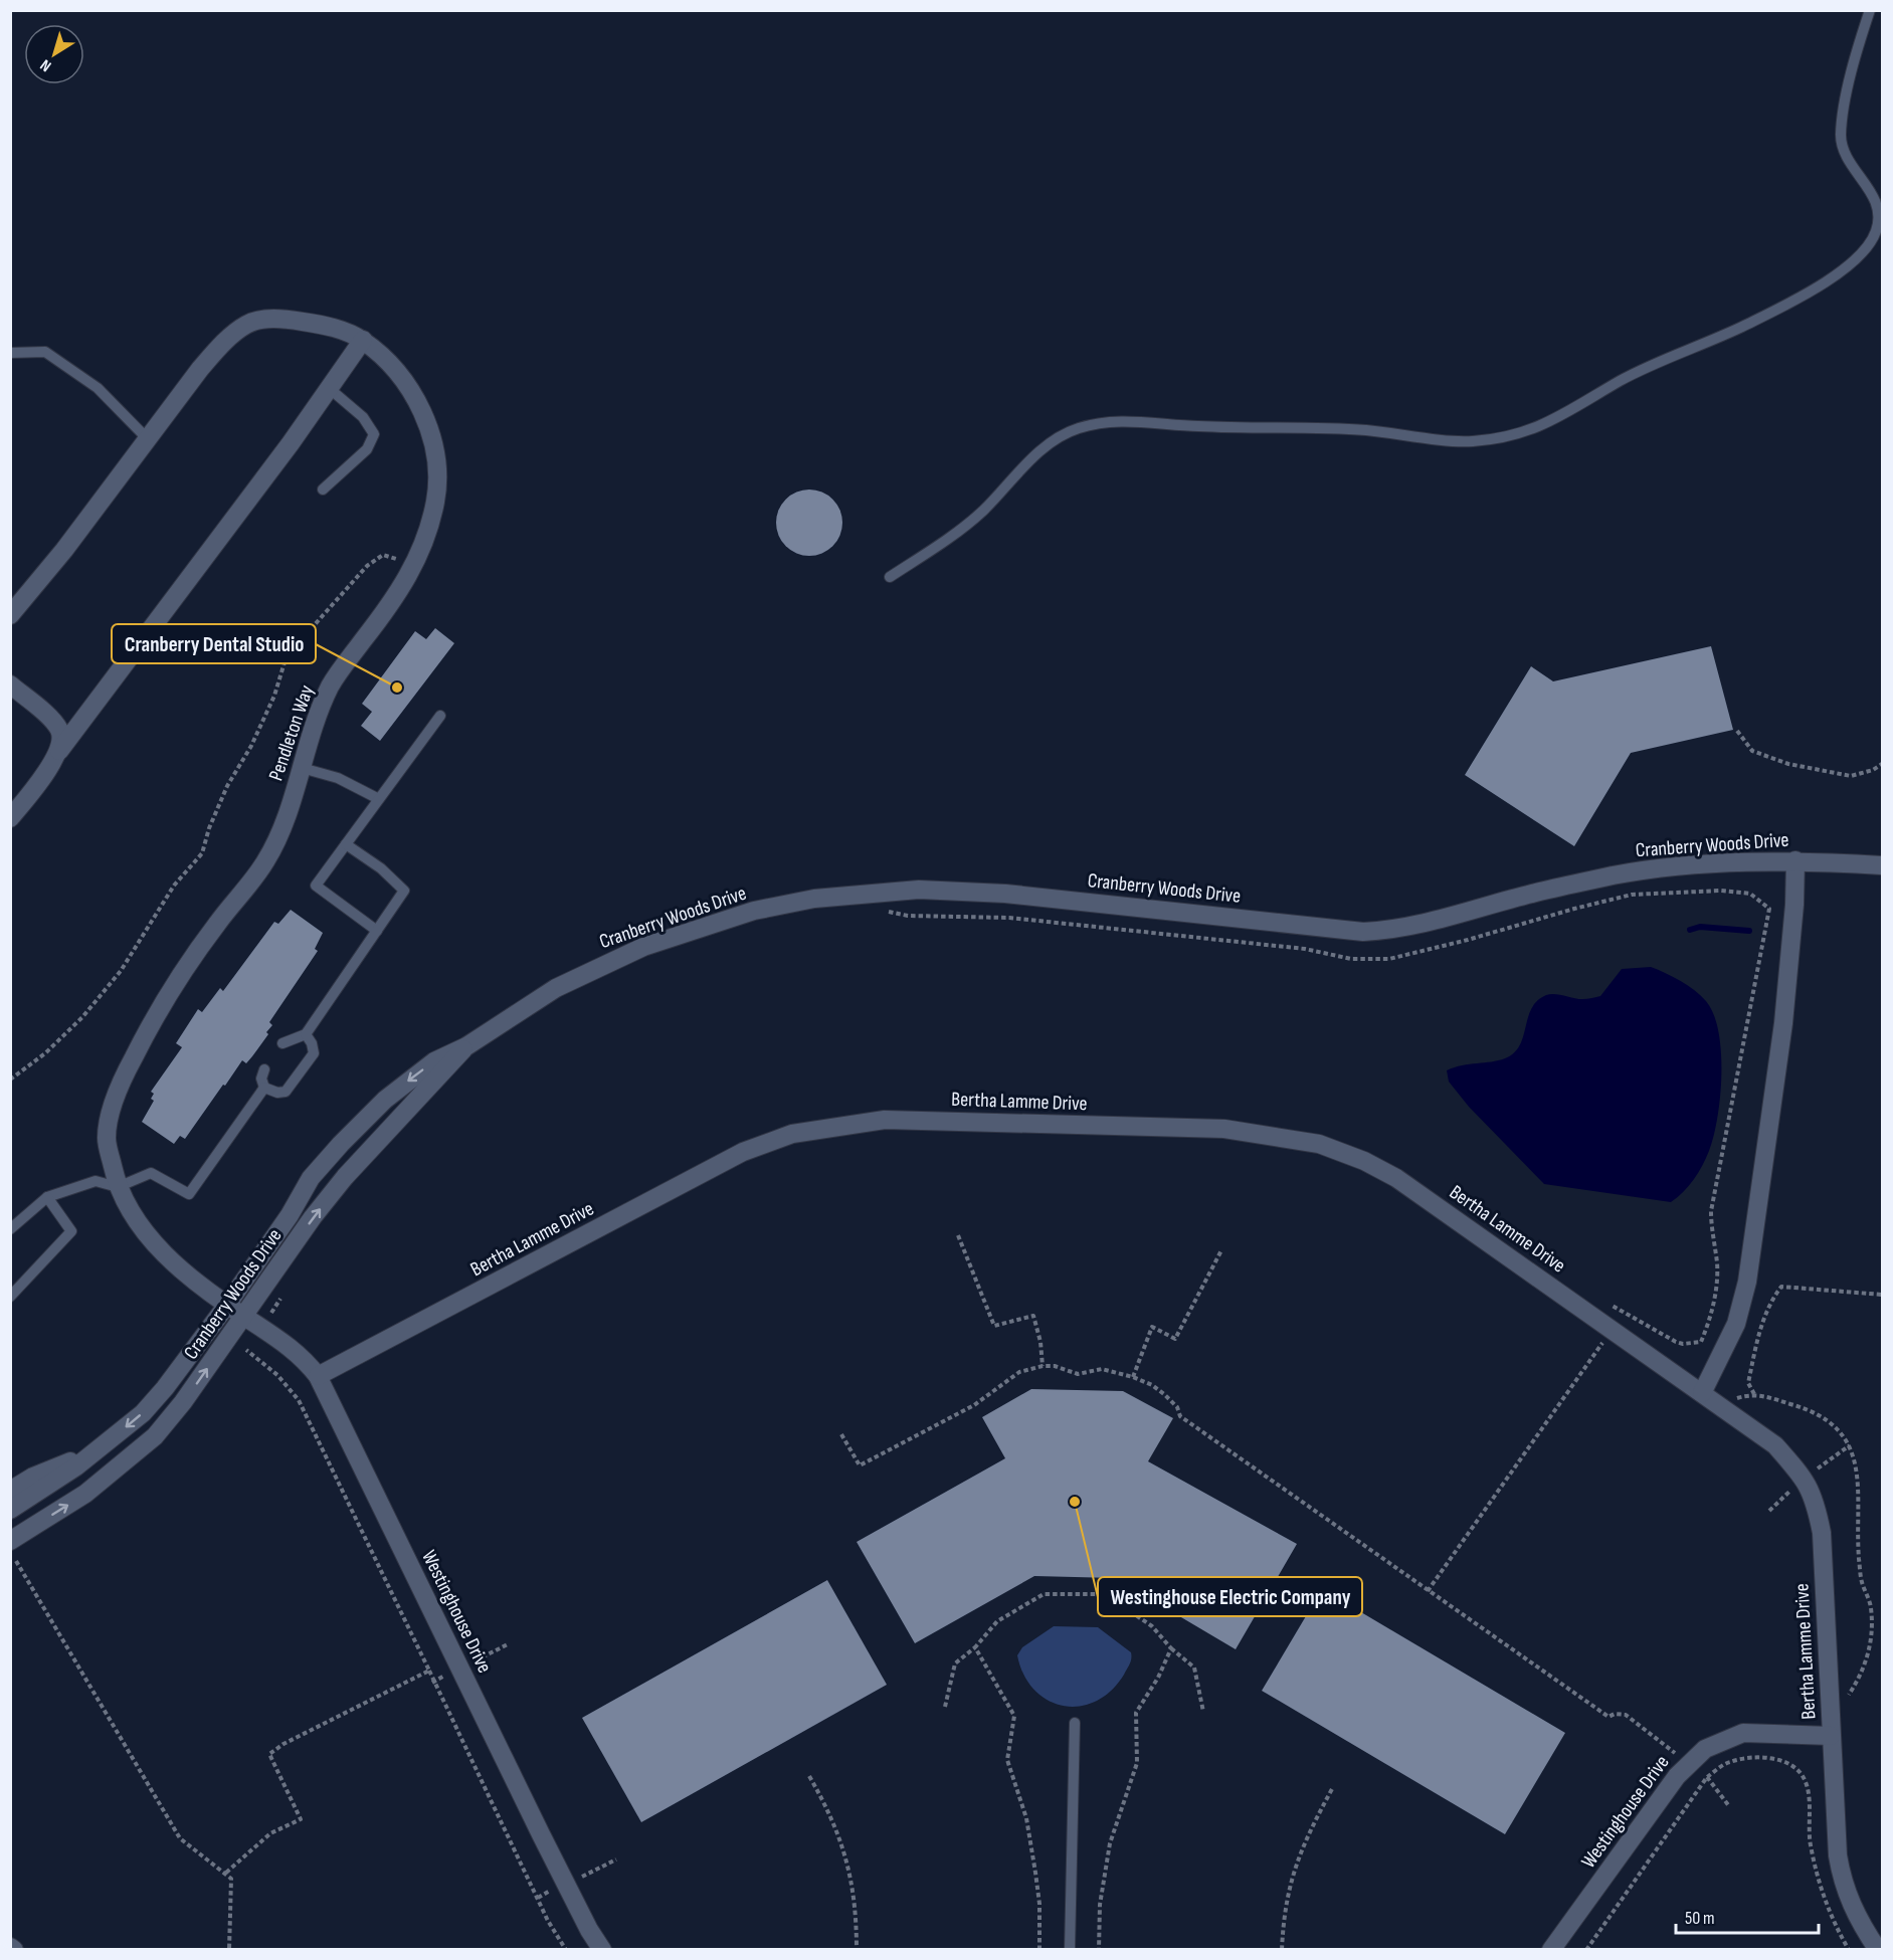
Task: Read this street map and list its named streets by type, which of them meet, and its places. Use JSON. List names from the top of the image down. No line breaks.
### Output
{"streets":{"street":["Pendleton Way","Cranberry Woods Drive","Bertha Lamme Drive","Westinghouse Drive"]},"crossings":[["Pendleton Way","Cranberry Woods Drive"],["Pendleton Way","Westinghouse Drive"],["Cranberry Woods Drive","Westinghouse Drive"],["Bertha Lamme Drive","Westinghouse Drive"]],"places":["Cranberry Dental Studio","Westinghouse Electric Company"],"scale_bar":"50 m","north":"bottom left"}
